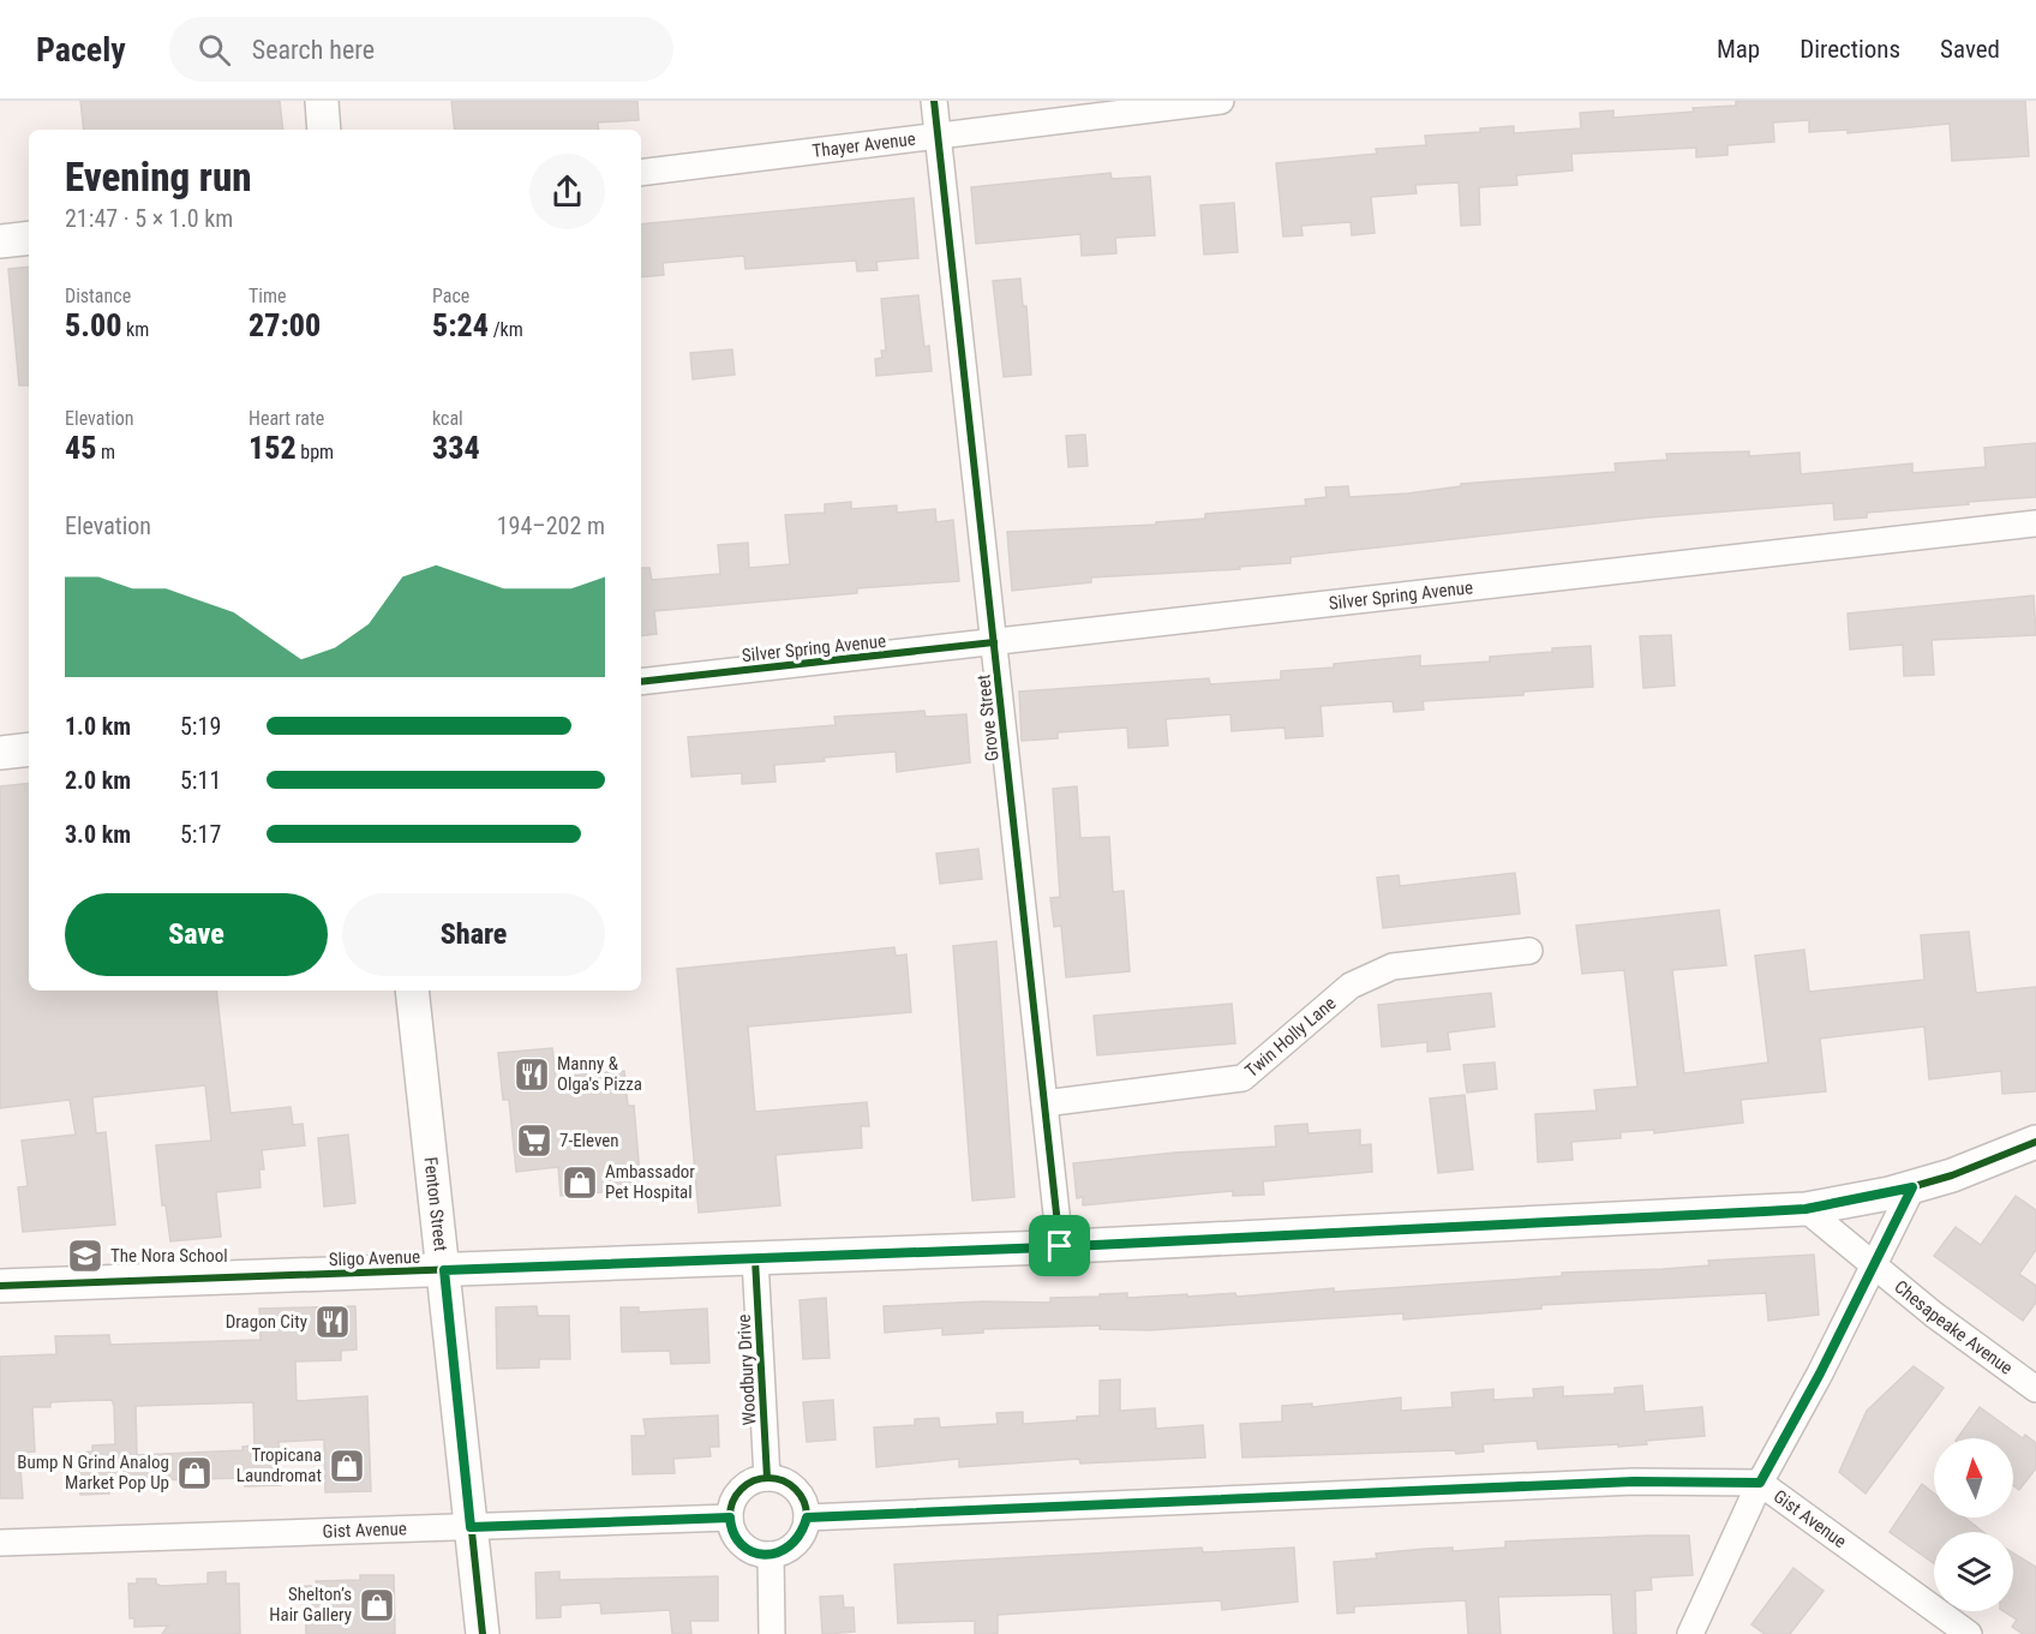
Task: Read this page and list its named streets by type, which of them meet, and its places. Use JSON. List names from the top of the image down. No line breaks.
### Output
{"streets":{"street":["Thayer Avenue","Silver Spring Avenue","Grove Street","Twin Holly Lane","Fenton Street","Sligo Avenue","Chesapeake Avenue","Woodbury Drive","Gist Avenue"]},"crossings":[["Thayer Avenue","Grove Street"],["Silver Spring Avenue","Grove Street"],["Grove Street","Twin Holly Lane"],["Grove Street","Sligo Avenue"],["Fenton Street","Sligo Avenue"],["Fenton Street","Gist Avenue"],["Sligo Avenue","Chesapeake Avenue"],["Sligo Avenue","Woodbury Drive"],["Woodbury Drive","Gist Avenue"]],"places":{"restaurant":["Manny & Olga's Pizza","Dragon City"],"supermarket":["7-Eleven"],"shop":["Ambassador Pet Hospital","Tropicana Laundromat","Bump N Grind Analog Market Pop Up","Shelton’s Hair Gallery"],"school or university":["The Nora School"]},"north":"top","page":{"header":"Pacely","search":"Search here","nav":["Map","Directions","Saved"],"heading":["Evening run","21:47 · 5 × 1.0 km"],"stats":[["Distance","5.00 km"],["Time","27:00"],["Pace","5:24 /km"],["Elevation","45 m"],["Heart rate","152 bpm"],["kcal","334"]],"chart":["Elevation","194–202 m"],"list":[{"name":"1.0 km","note":"5:19"},{"name":"2.0 km","note":"5:11"},{"name":"3.0 km","note":"5:17"}],"buttons":["Save","Share"]}}
